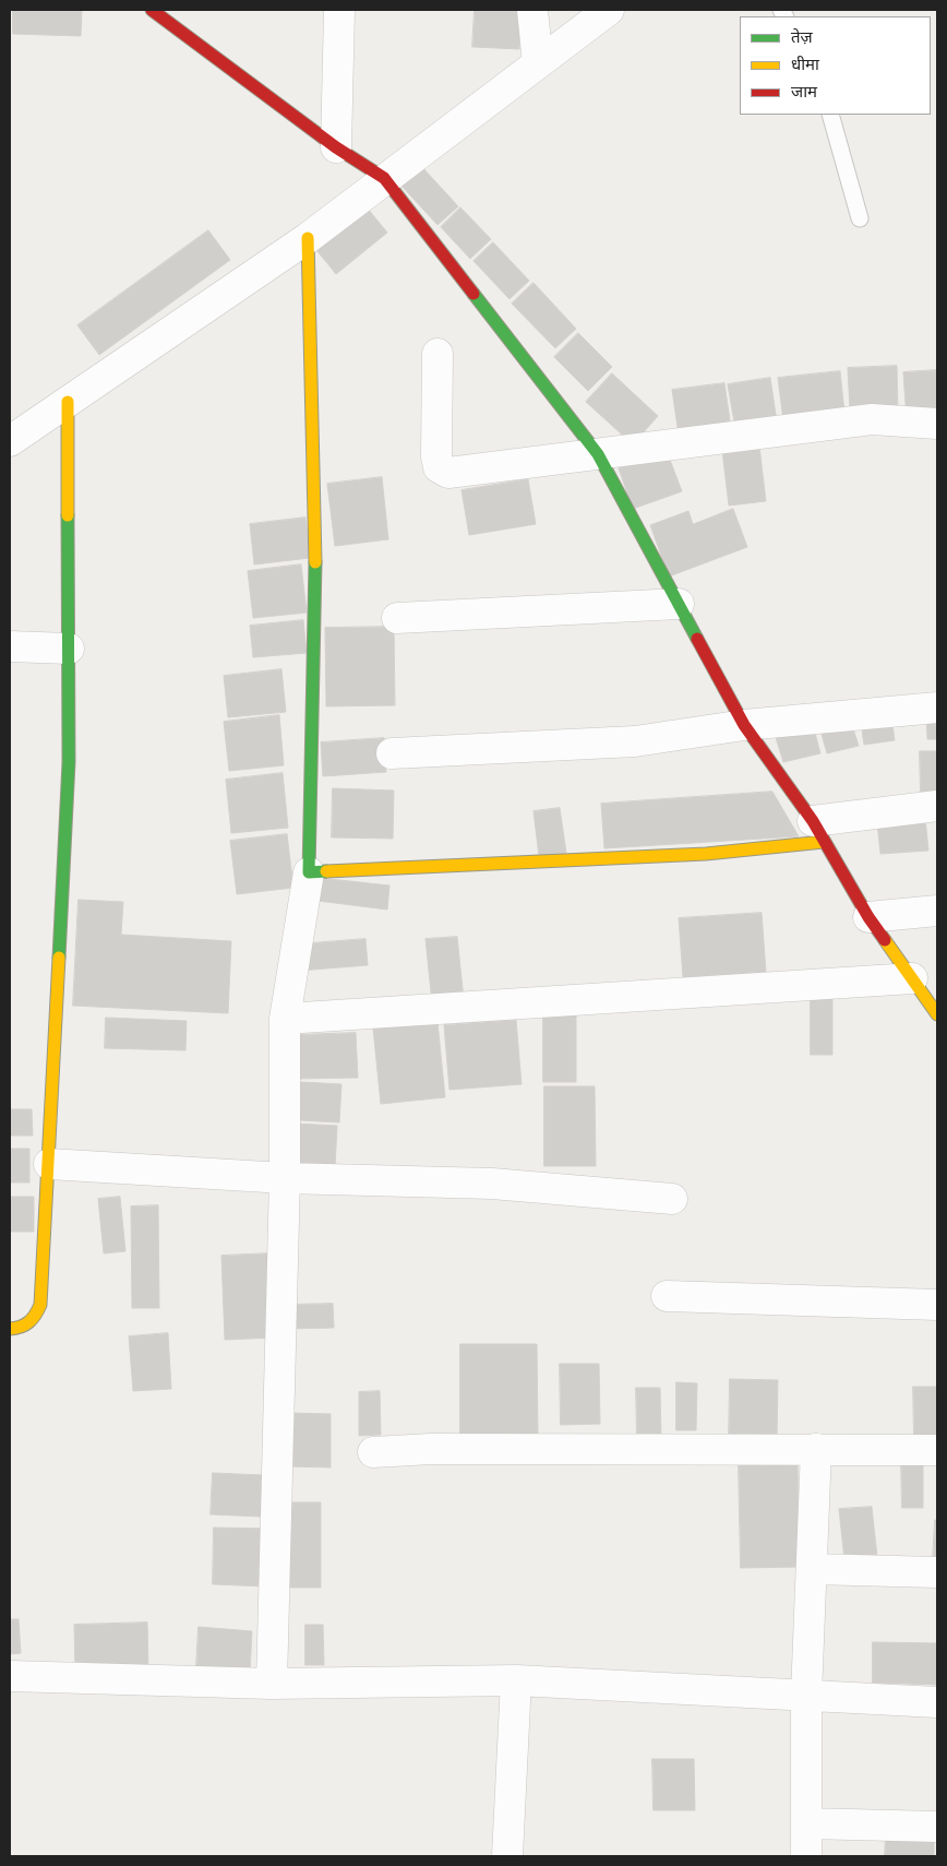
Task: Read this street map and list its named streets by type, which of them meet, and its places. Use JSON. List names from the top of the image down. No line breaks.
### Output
{"legend":["तेज़","धीमा","जाम"]}
